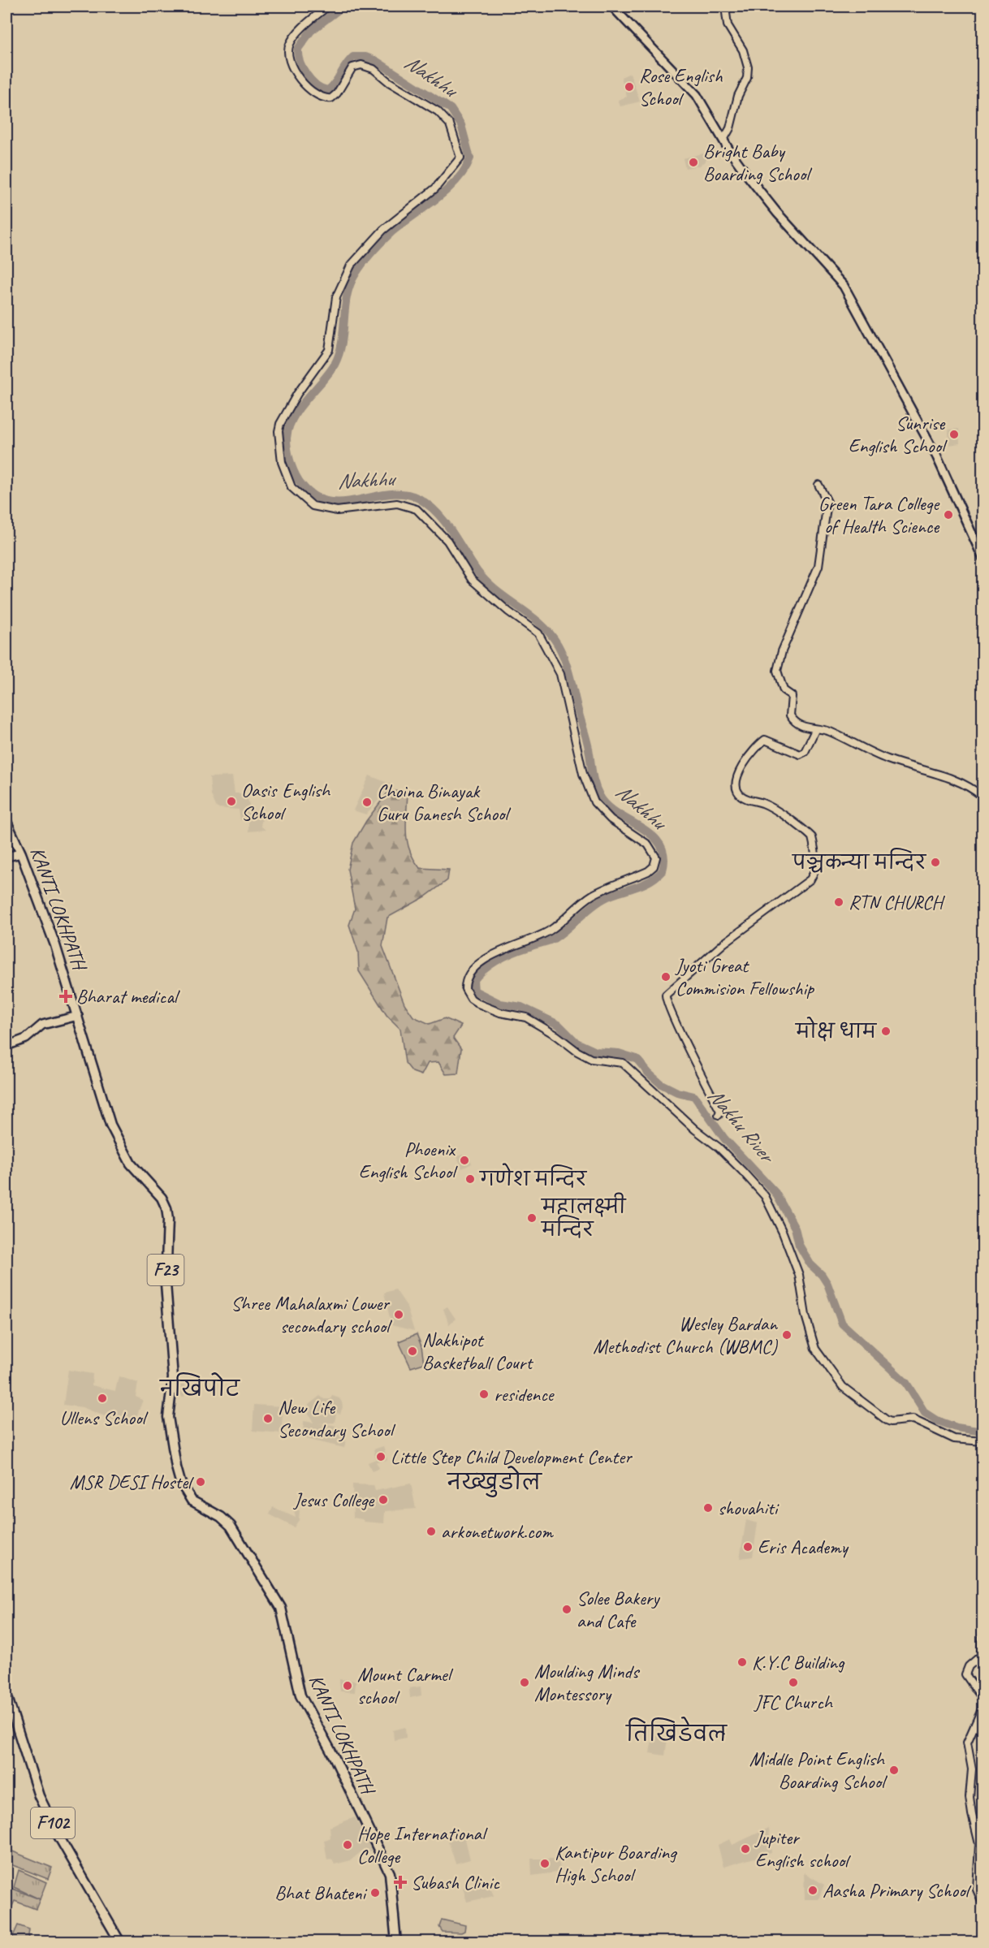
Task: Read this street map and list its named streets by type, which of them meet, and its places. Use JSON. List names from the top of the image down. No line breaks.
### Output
{"streets":{"main road":["KANTI LOKHPATH","F23","F102"]},"districts":["नखिपोट","नख्खुडोल","तिखिडेवल"],"water":["Nakhhu","Nakhu River"],"places":{"other":["Rose English School","Bright Baby Boarding School","Sunrise English School","Green Tara College of Health Science","Oasis English School","Choina Binayak Guru Ganesh School","पञ्चकन्या मन्दिर","RTN CHURCH","Jyoti Great Commision Fellowship","मोक्ष धाम","Phoenix English School","गणेश मन्दिर","महालक्ष्मी मन्दिर","Shree Mahalaxmi Lower secondary school","Wesley Bardan Methodist Church (WBMC)","Nakhipot Basketball Court","residence","Ullens School","New Life Secondary School","Little Step Child Development Center","MSR DESI Hostel","Jesus College","shovahiti","arkonetwork.com","Eris Academy","Solee Bakery and Cafe","K.Y.C Building","Moulding Minds Montessory","JFC Church","Mount Carmel school","Middle Point English Boarding School","Hope International College","Jupiter English school","Kantipur Boarding High School","Aasha Primary School","Bhat Bhateni"],"health":["Bharat medical","Subash Clinic"]}}
